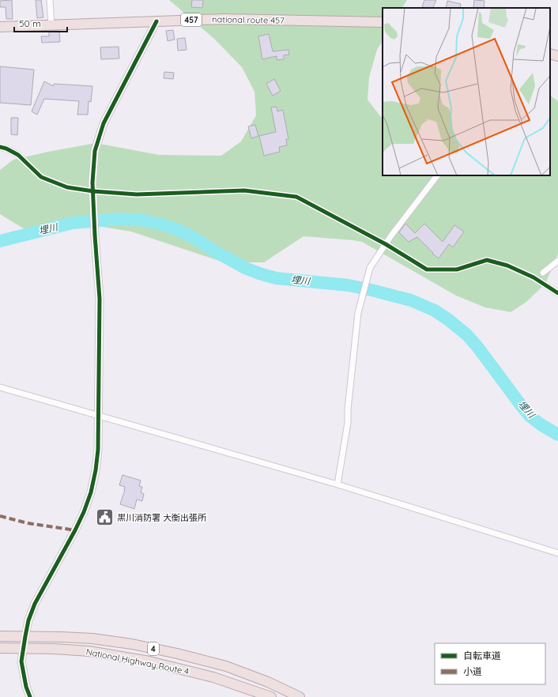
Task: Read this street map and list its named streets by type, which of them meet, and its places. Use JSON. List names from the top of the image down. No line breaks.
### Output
{"streets":{"highway":["457","national route 457","4","National Highway Route 4"]},"water":["埋川"],"places":{"public building":["黒川消防署 大衡出張所"]},"legend":["自転車道","小道"],"scale_bar":"50 m"}
